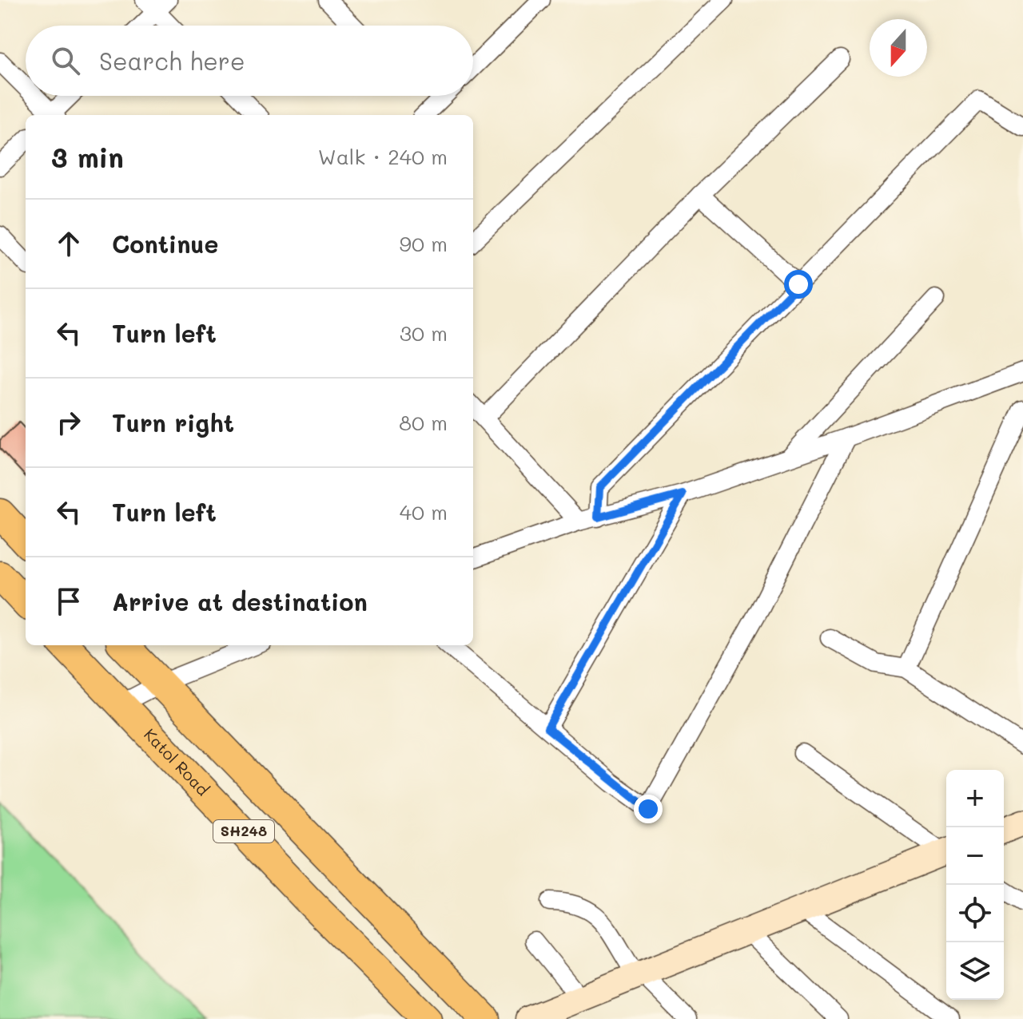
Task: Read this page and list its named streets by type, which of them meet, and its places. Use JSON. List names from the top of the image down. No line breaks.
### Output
{"streets":{"main road":["Katol Road","SH248"]},"north":"bottom","page":{"search":"Search here","heading":["3 min","Walk · 240 m"],"list":[["Continue","90 m"],["Turn left","30 m"],["Turn right","80 m"],["Turn left","40 m"],"Arrive at destination"],"map_buttons":["+","−"]}}
